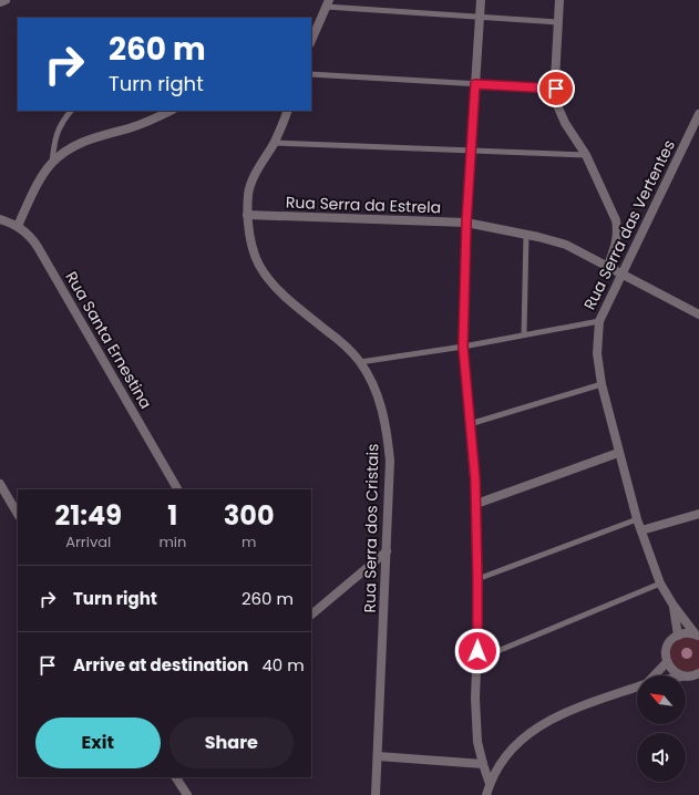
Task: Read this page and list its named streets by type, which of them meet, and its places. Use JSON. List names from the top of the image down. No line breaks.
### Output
{"streets":{"street":["Rua Serra da Estrela","Rua Serra das Vertentes","Rua Santa Ernestina","Rua Serra dos Cristais"]},"crossings":[["Rua Serra da Estrela","Rua Serra das Vertentes"],["Rua Serra da Estrela","Rua Serra dos Cristais"]],"north":"top left","page":{"turn":["260 m","Turn right"],"eta":["21:49","Arrival","1","min","300","m"],"list":[{"name":"Turn right","value":"260 m"},{"name":"Arrive at destination","value":"40 m"}],"buttons":["Exit","Share"]}}
